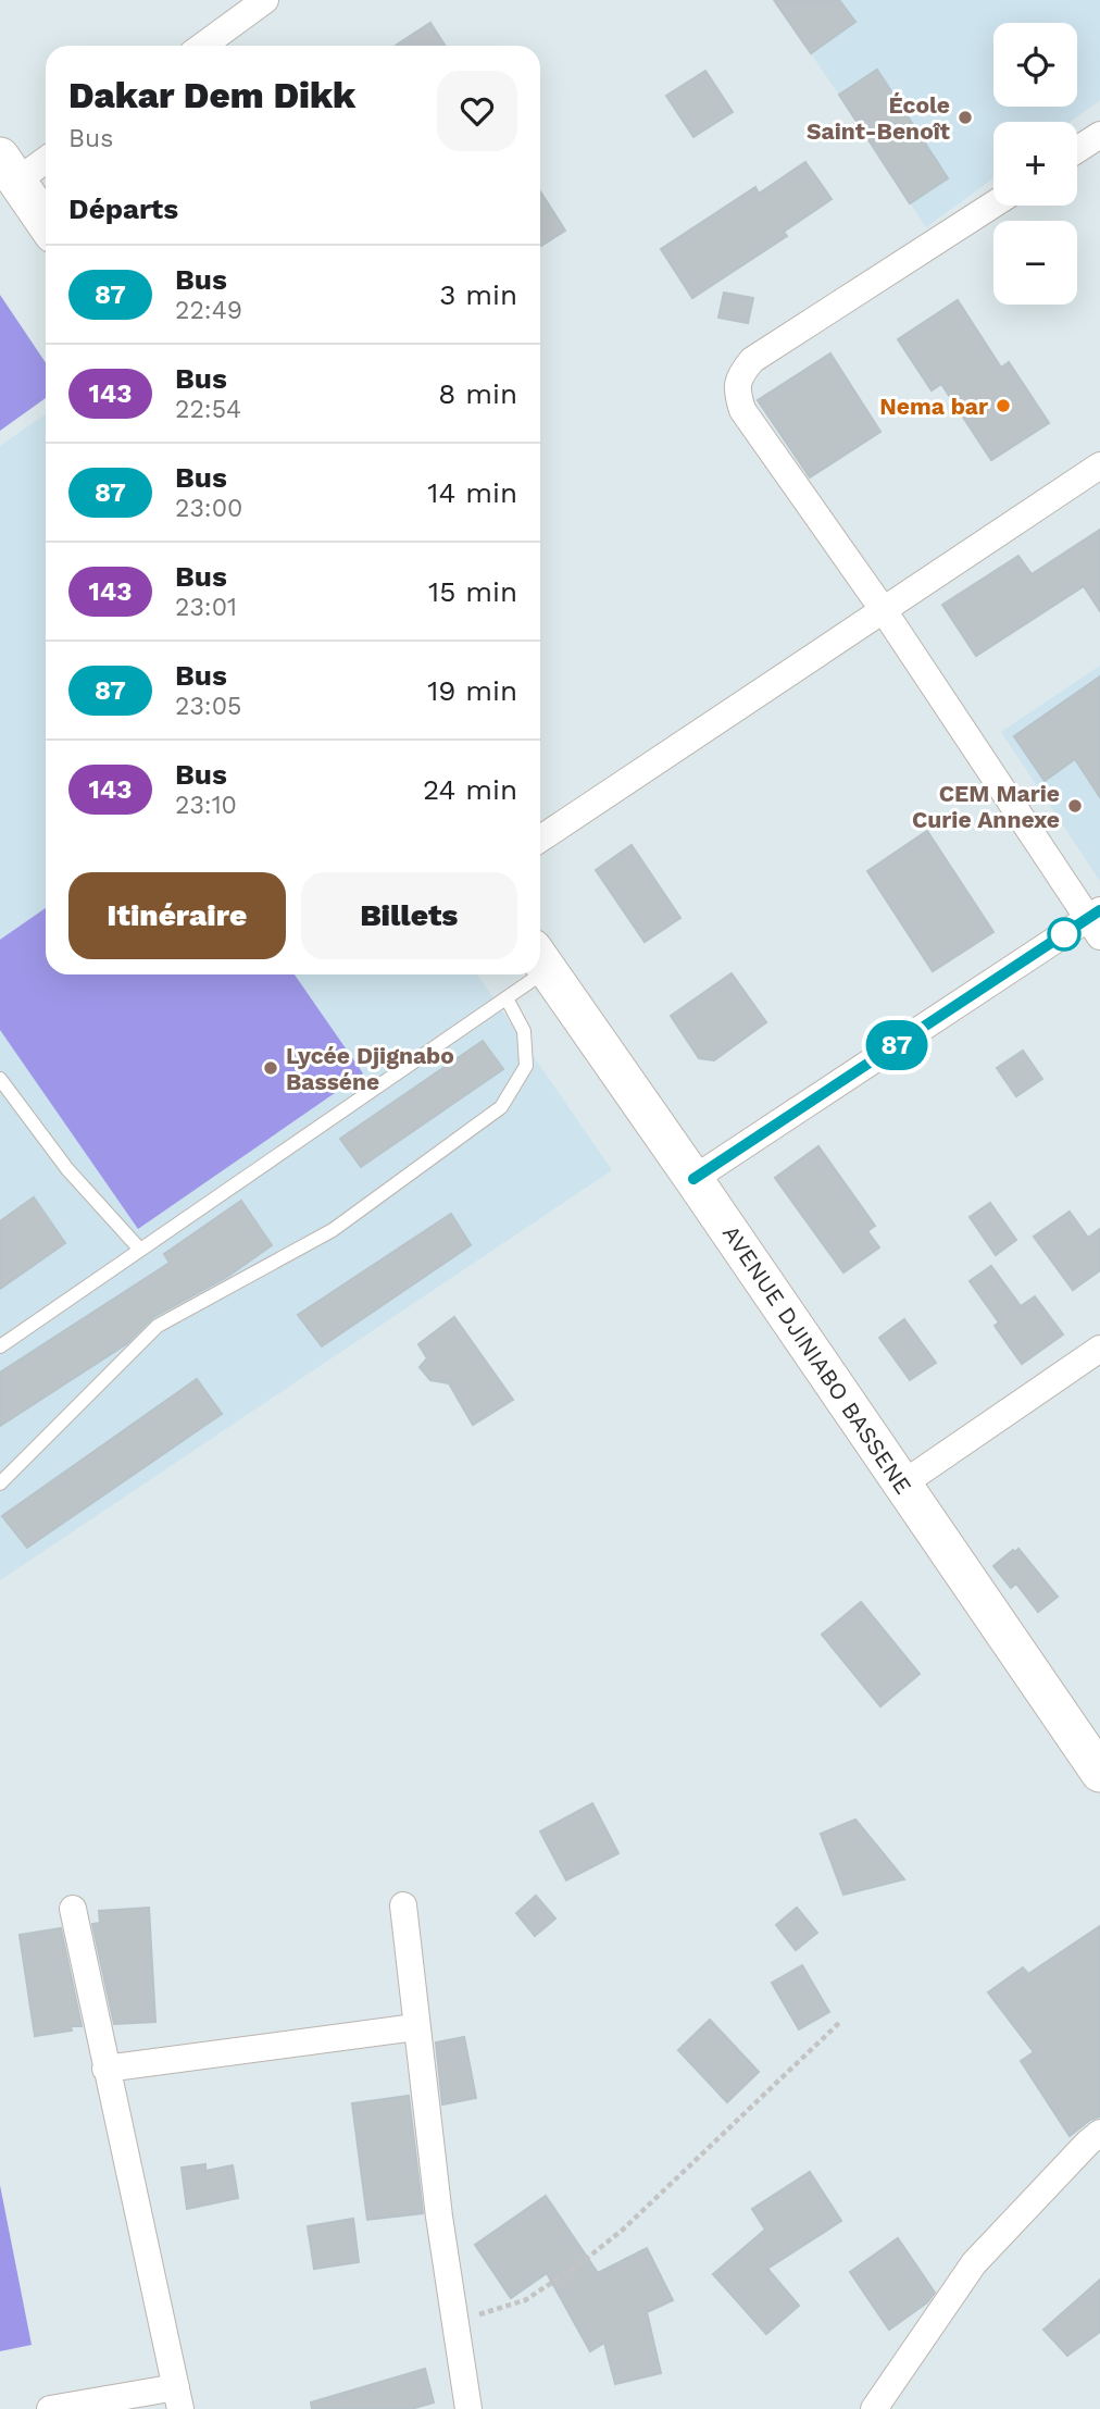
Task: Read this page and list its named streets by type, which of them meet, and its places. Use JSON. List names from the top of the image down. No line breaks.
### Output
{"streets":{"main road":["AVENUE DJINIABO BASSENE"]},"places":["École Saint-Benoît","Nema bar","CEM Marie Curie Annexe","Lycée Djignabo Basséne"],"lines":["bus line 87"],"page":{"on_map":"87","map_buttons":["+","−"],"heading":[["Dakar Dem Dikk","Bus"],"Départs"],"list":[{"mark":"87","name":"Bus","note":"22:49","value":"3 min"},{"mark":"143","name":"Bus","note":"22:54","value":"8 min"},{"mark":"87","name":"Bus","note":"23:00","value":"14 min"},{"mark":"143","name":"Bus","note":"23:01","value":"15 min"},{"mark":"87","name":"Bus","note":"23:05","value":"19 min"},{"mark":"143","name":"Bus","note":"23:10","value":"24 min"}],"buttons":["Itinéraire","Billets"]}}
